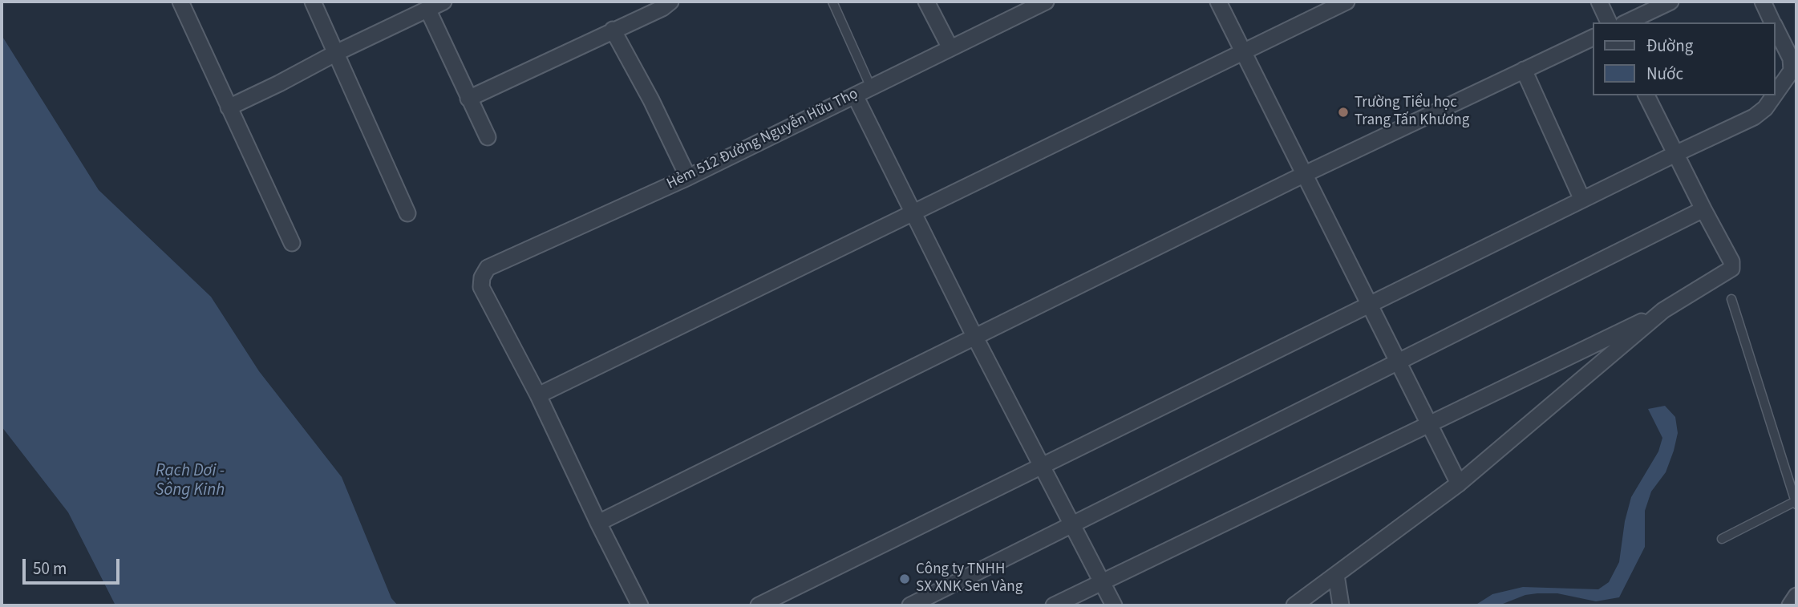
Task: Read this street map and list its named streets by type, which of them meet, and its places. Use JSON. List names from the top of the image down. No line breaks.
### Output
{"streets":{"street":["Hẻm 512 Đường Nguyễn Hữu Thọ"]},"water":["Rạch Dơi - Sông Kinh"],"places":["Trường Tiểu học Trang Tấn Khương","Công ty TNHH SX XNK Sen Vàng"],"legend":["Đường","Nước"],"scale_bar":"50 m"}
